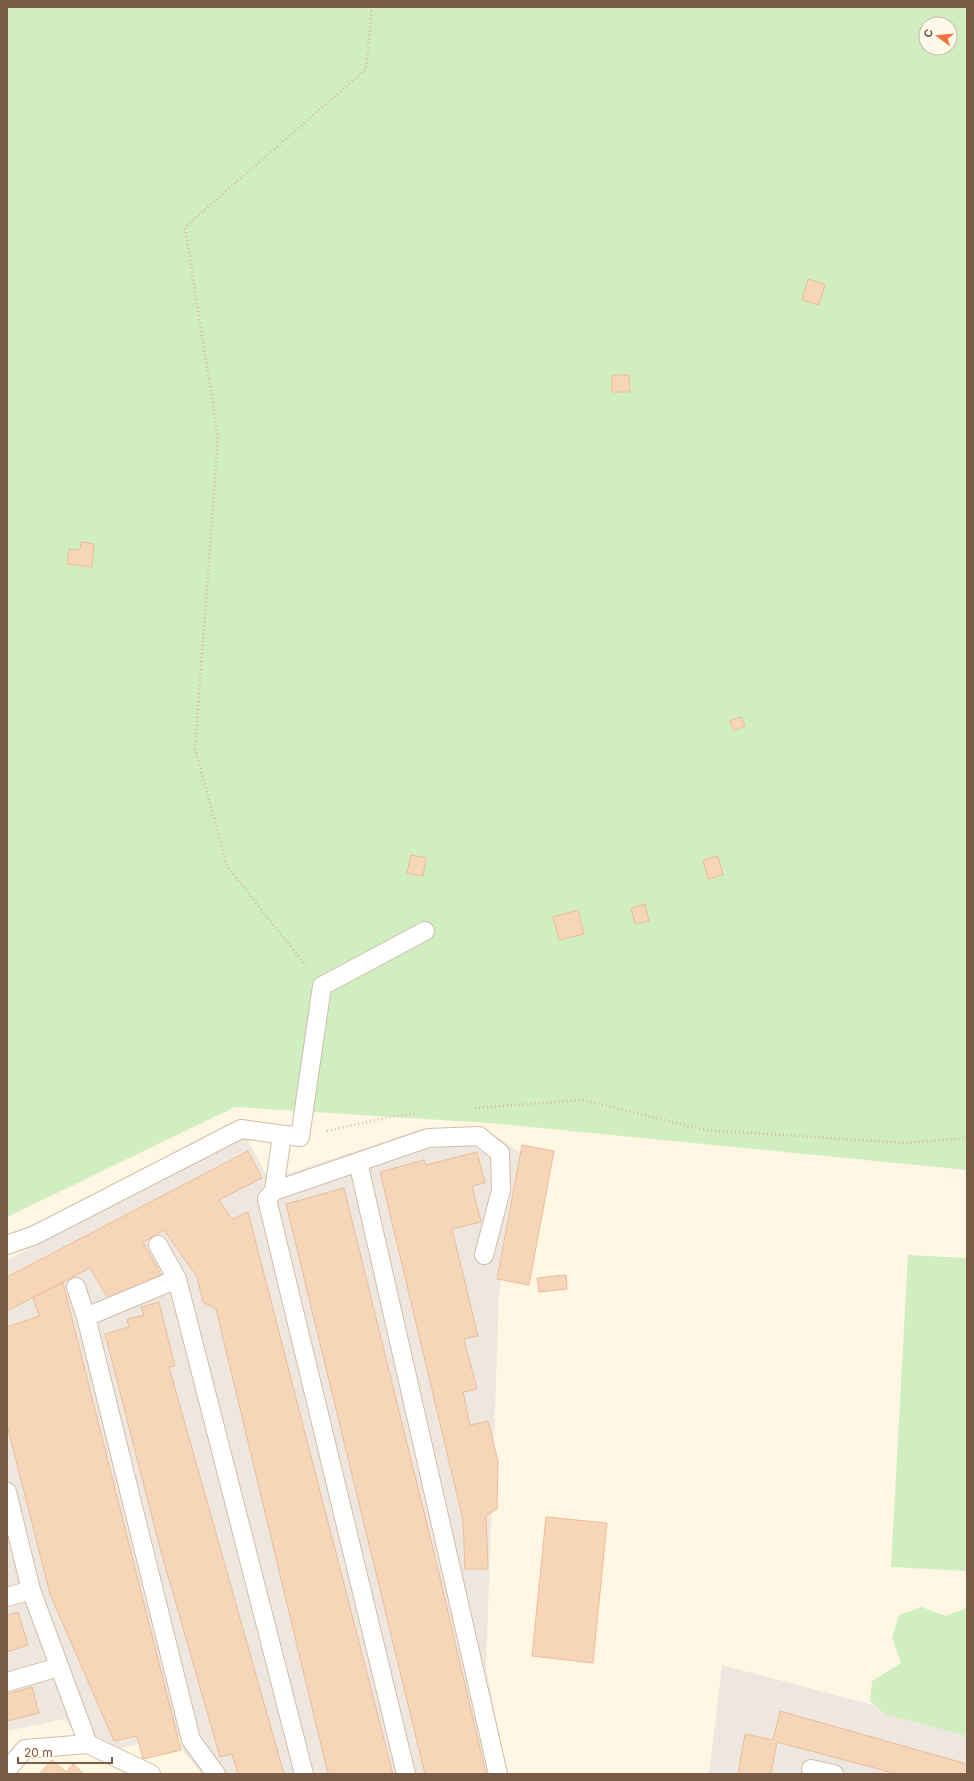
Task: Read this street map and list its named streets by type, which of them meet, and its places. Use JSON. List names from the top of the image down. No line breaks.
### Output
{"scale_bar":"20 m","north":"left"}
